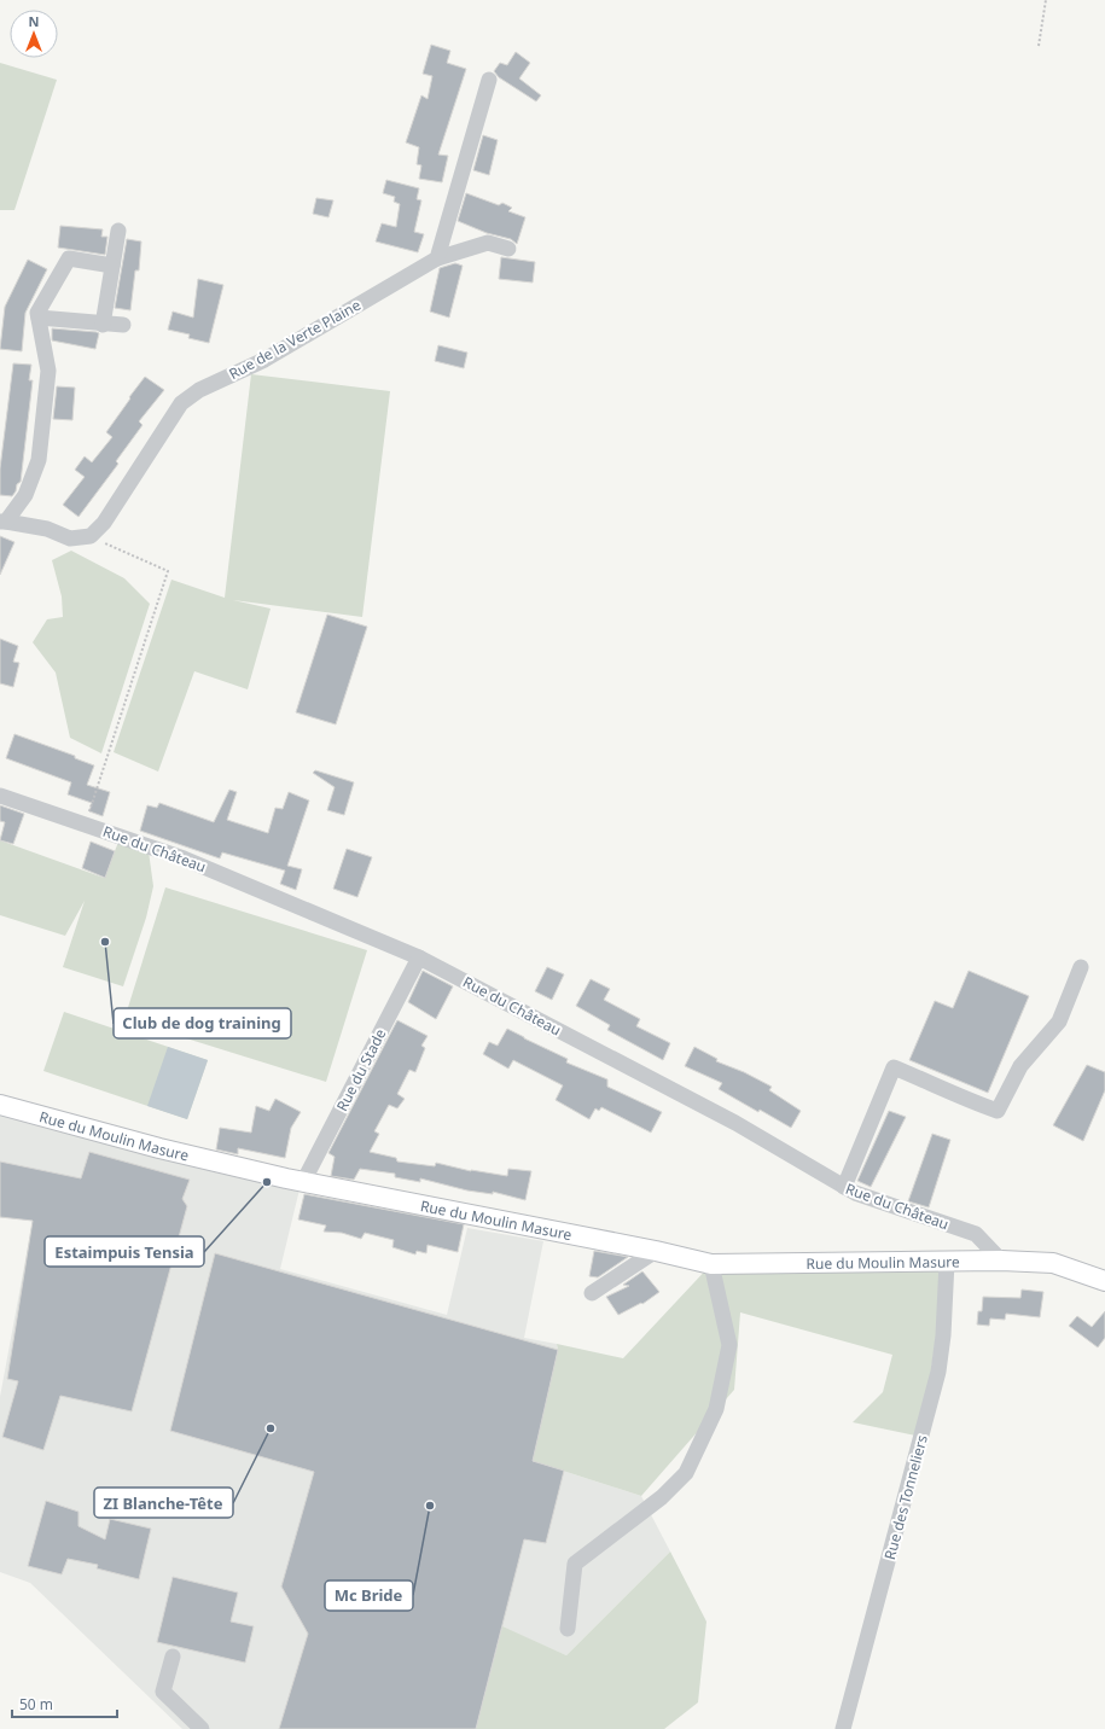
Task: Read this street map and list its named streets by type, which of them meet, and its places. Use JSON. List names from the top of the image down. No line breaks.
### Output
{"streets":{"main road":["Rue du Moulin Masure"],"street":["Rue de la Verte Plaine","Rue du Château","Rue du Stade","Rue des Tonneliers"]},"crossings":[["Rue du Château","Rue du Stade"],["Rue du Château","Rue du Moulin Masure"],["Rue du Stade","Rue du Moulin Masure"],["Rue du Moulin Masure","Rue des Tonneliers"]],"places":["Club de dog training","Estaimpuis Tensia","ZI Blanche-Tête","Mc Bride"],"scale_bar":"50 m","north":"top"}
